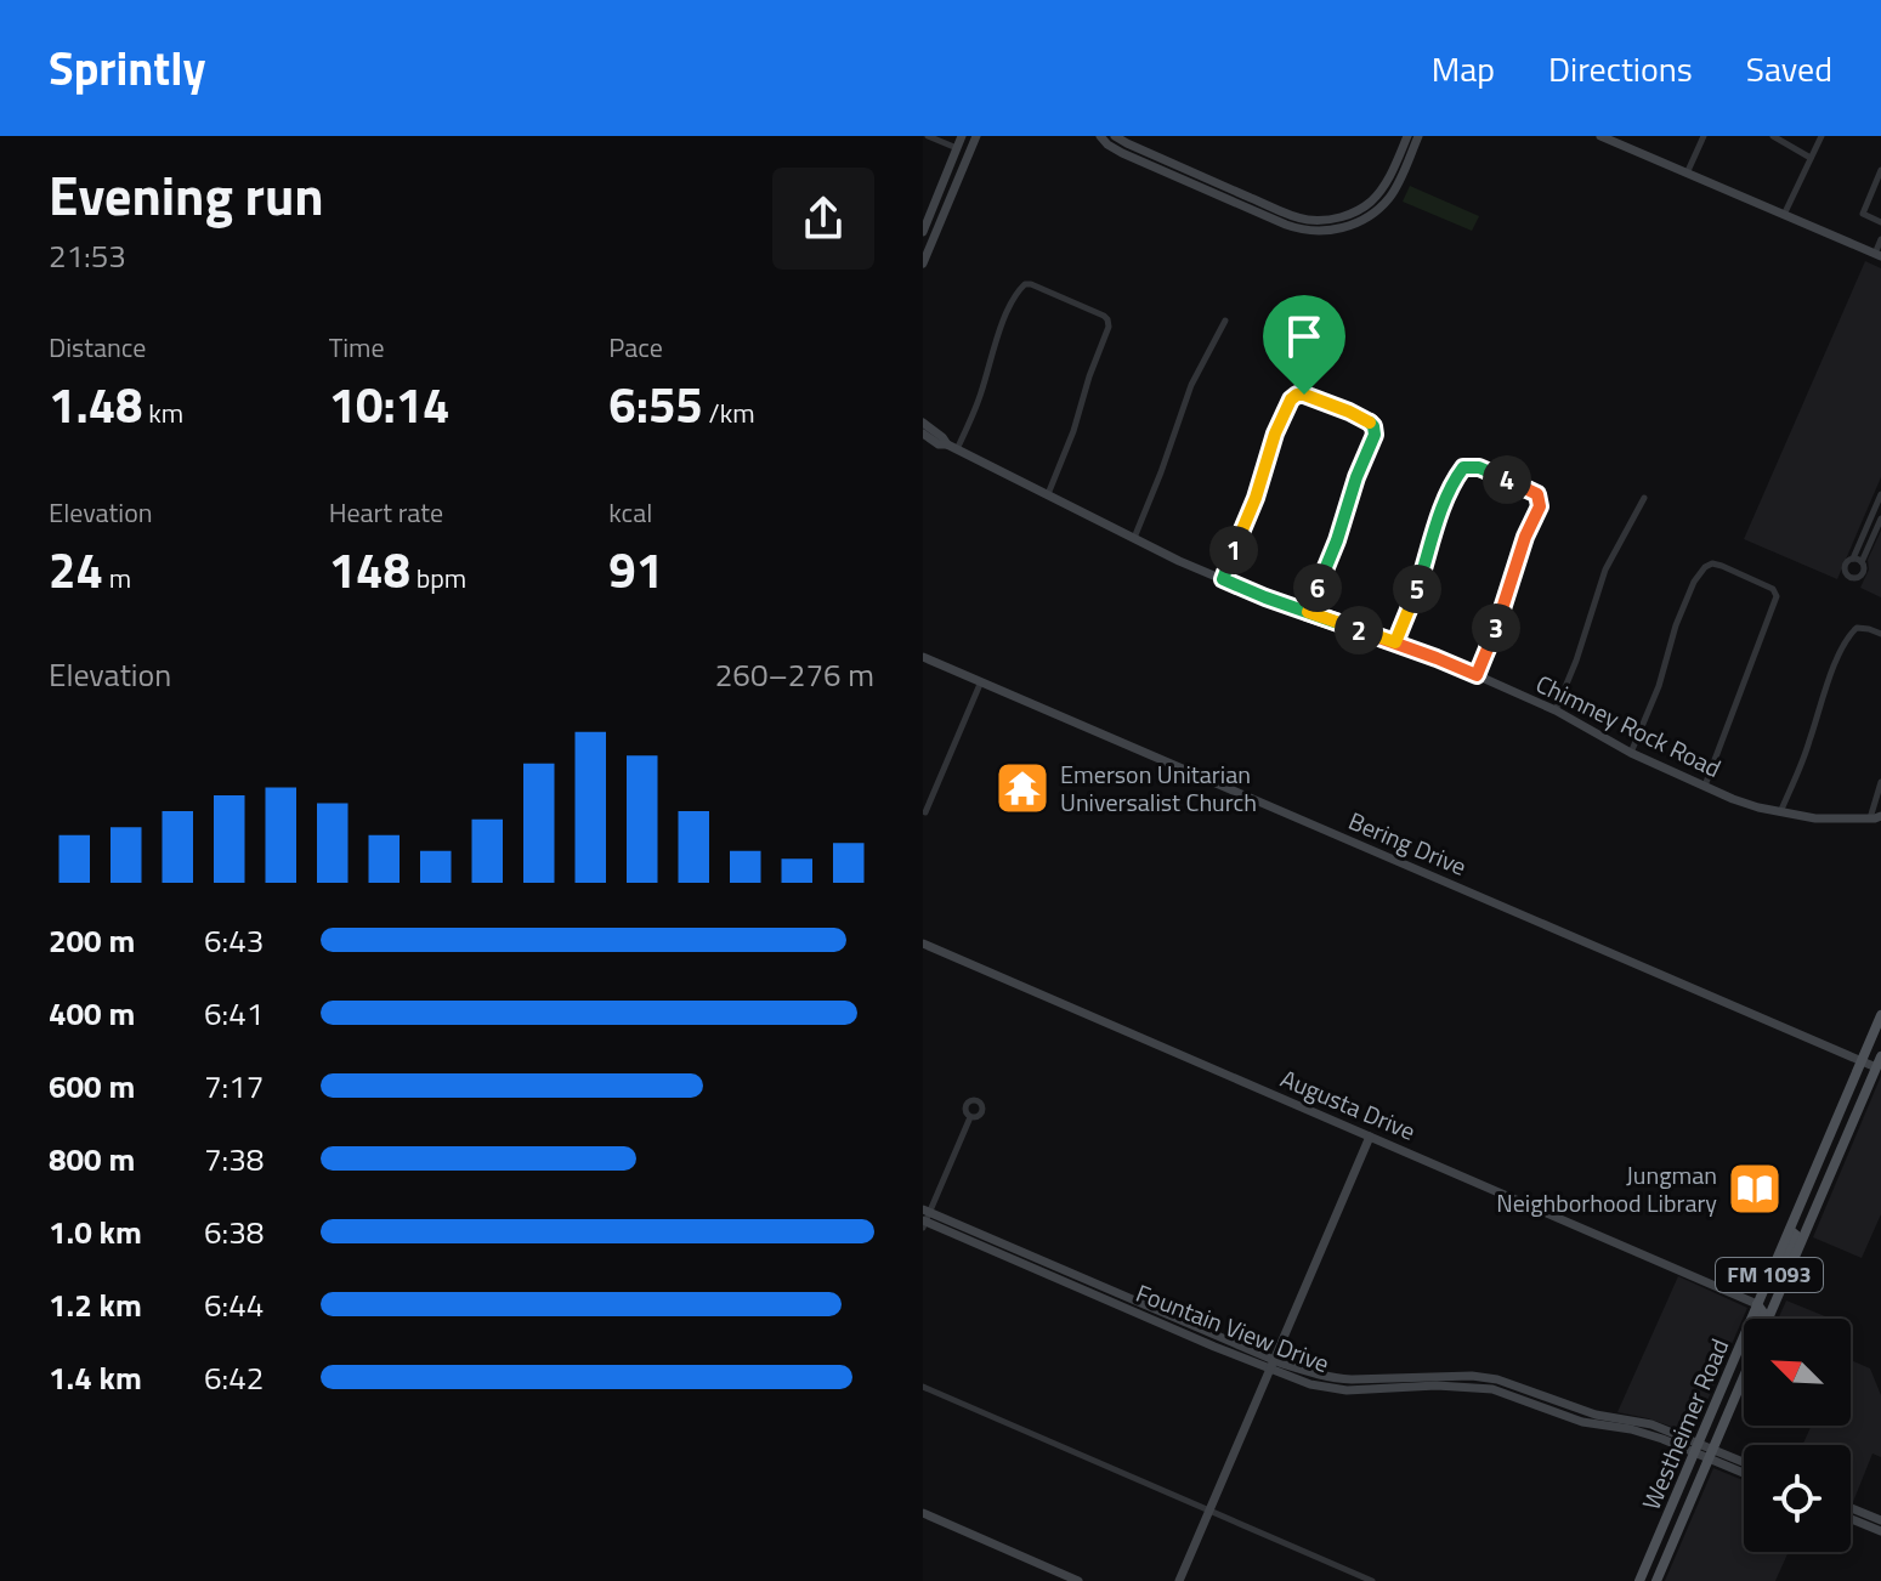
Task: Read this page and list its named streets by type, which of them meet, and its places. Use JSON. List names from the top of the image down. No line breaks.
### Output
{"streets":{"main road":["FM 1093","Westheimer Road"],"street":["Chimney Rock Road","Bering Drive","Augusta Drive","Fountain View Drive"]},"crossings":[["Bering Drive","Westheimer Road"],["Augusta Drive","Westheimer Road"],["Fountain View Drive","Westheimer Road"]],"places":{"temple":["Emerson Unitarian Universalist Church"],"library":["Jungman Neighborhood Library"]},"north":"top left","page":{"header":"Sprintly","nav":["Map","Directions","Saved"],"heading":["Evening run","21:53"],"stats":[["Distance","1.48 km"],["Time","10:14"],["Pace","6:55 /km"],["Elevation","24 m"],["Heart rate","148 bpm"],["kcal","91"]],"pins":["4","1","6","5","3","2"],"chart":["Elevation","260–276 m"],"list":[{"name":"200 m","note":"6:43"},{"name":"400 m","note":"6:41"},{"name":"600 m","note":"7:17"},{"name":"800 m","note":"7:38"},{"name":"1.0 km","note":"6:38"},{"name":"1.2 km","note":"6:44"},{"name":"1.4 km","note":"6:42"}]}}
